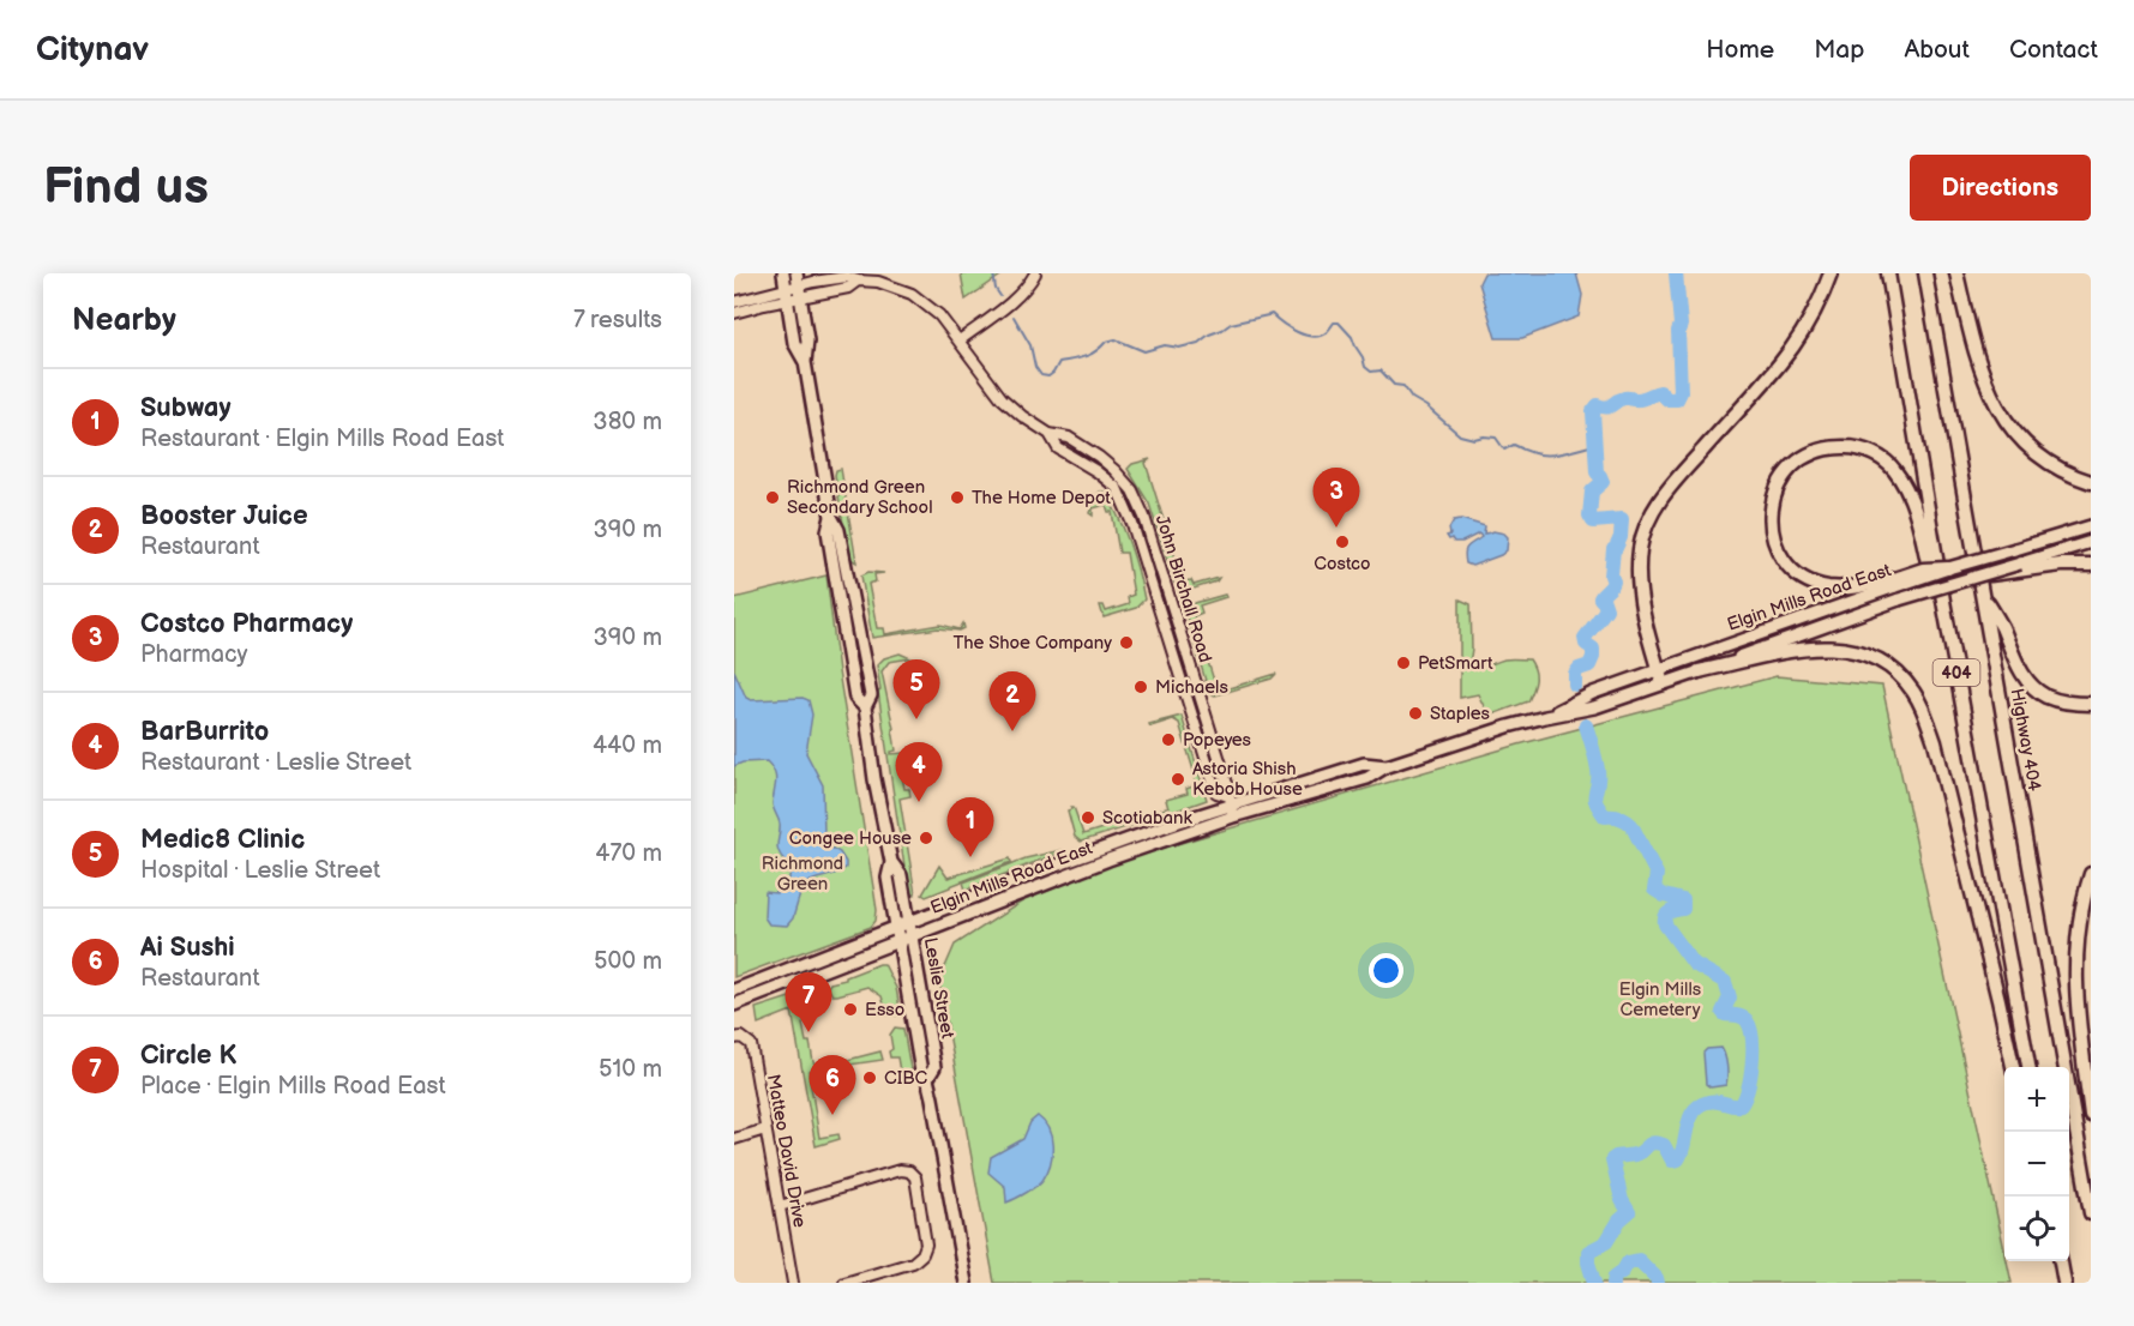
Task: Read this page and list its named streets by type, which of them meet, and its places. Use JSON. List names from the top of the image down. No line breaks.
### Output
{"streets":{"highway":["404","Highway 404"],"main road":["Elgin Mills Road East","Leslie Street"],"street":["John Birchall Road","Matteo David Drive"]},"crossings":[["John Birchall Road","Elgin Mills Road East"],["John Birchall Road","Leslie Street"],["Elgin Mills Road East","Leslie Street"]],"parks":["Richmond Green","Elgin Mills Cemetery"],"places":["Richmond Green Secondary School","The Home Depot","Costco","The Shoe Company","PetSmart","Michaels","Staples","Popeyes","Astoria Shish Kebob House","Scotiabank","Congee House","Esso","CIBC"],"page":{"header":"Citynav","nav":["Home","Map","About","Contact"],"buttons":"Directions","title":"Find us","heading":["Nearby","7 results"],"list":[{"mark":"1","name":"Subway","note":"Restaurant · Elgin Mills Road East","value":"380 m"},{"mark":"2","name":"Booster Juice","note":"Restaurant","value":"390 m"},{"mark":"3","name":"Costco Pharmacy","note":"Pharmacy","value":"390 m"},{"mark":"4","name":"BarBurrito","note":"Restaurant · Leslie Street","value":"440 m"},{"mark":"5","name":"Medic8 Clinic","note":"Hospital · Leslie Street","value":"470 m"},{"mark":"6","name":"Ai Sushi","note":"Restaurant","value":"500 m"},{"mark":"7","name":"Circle K","note":"Place · Elgin Mills Road East","value":"510 m"}],"pins":["3","5","2","4","1","7","6"],"map_buttons":["+","−"]}}
